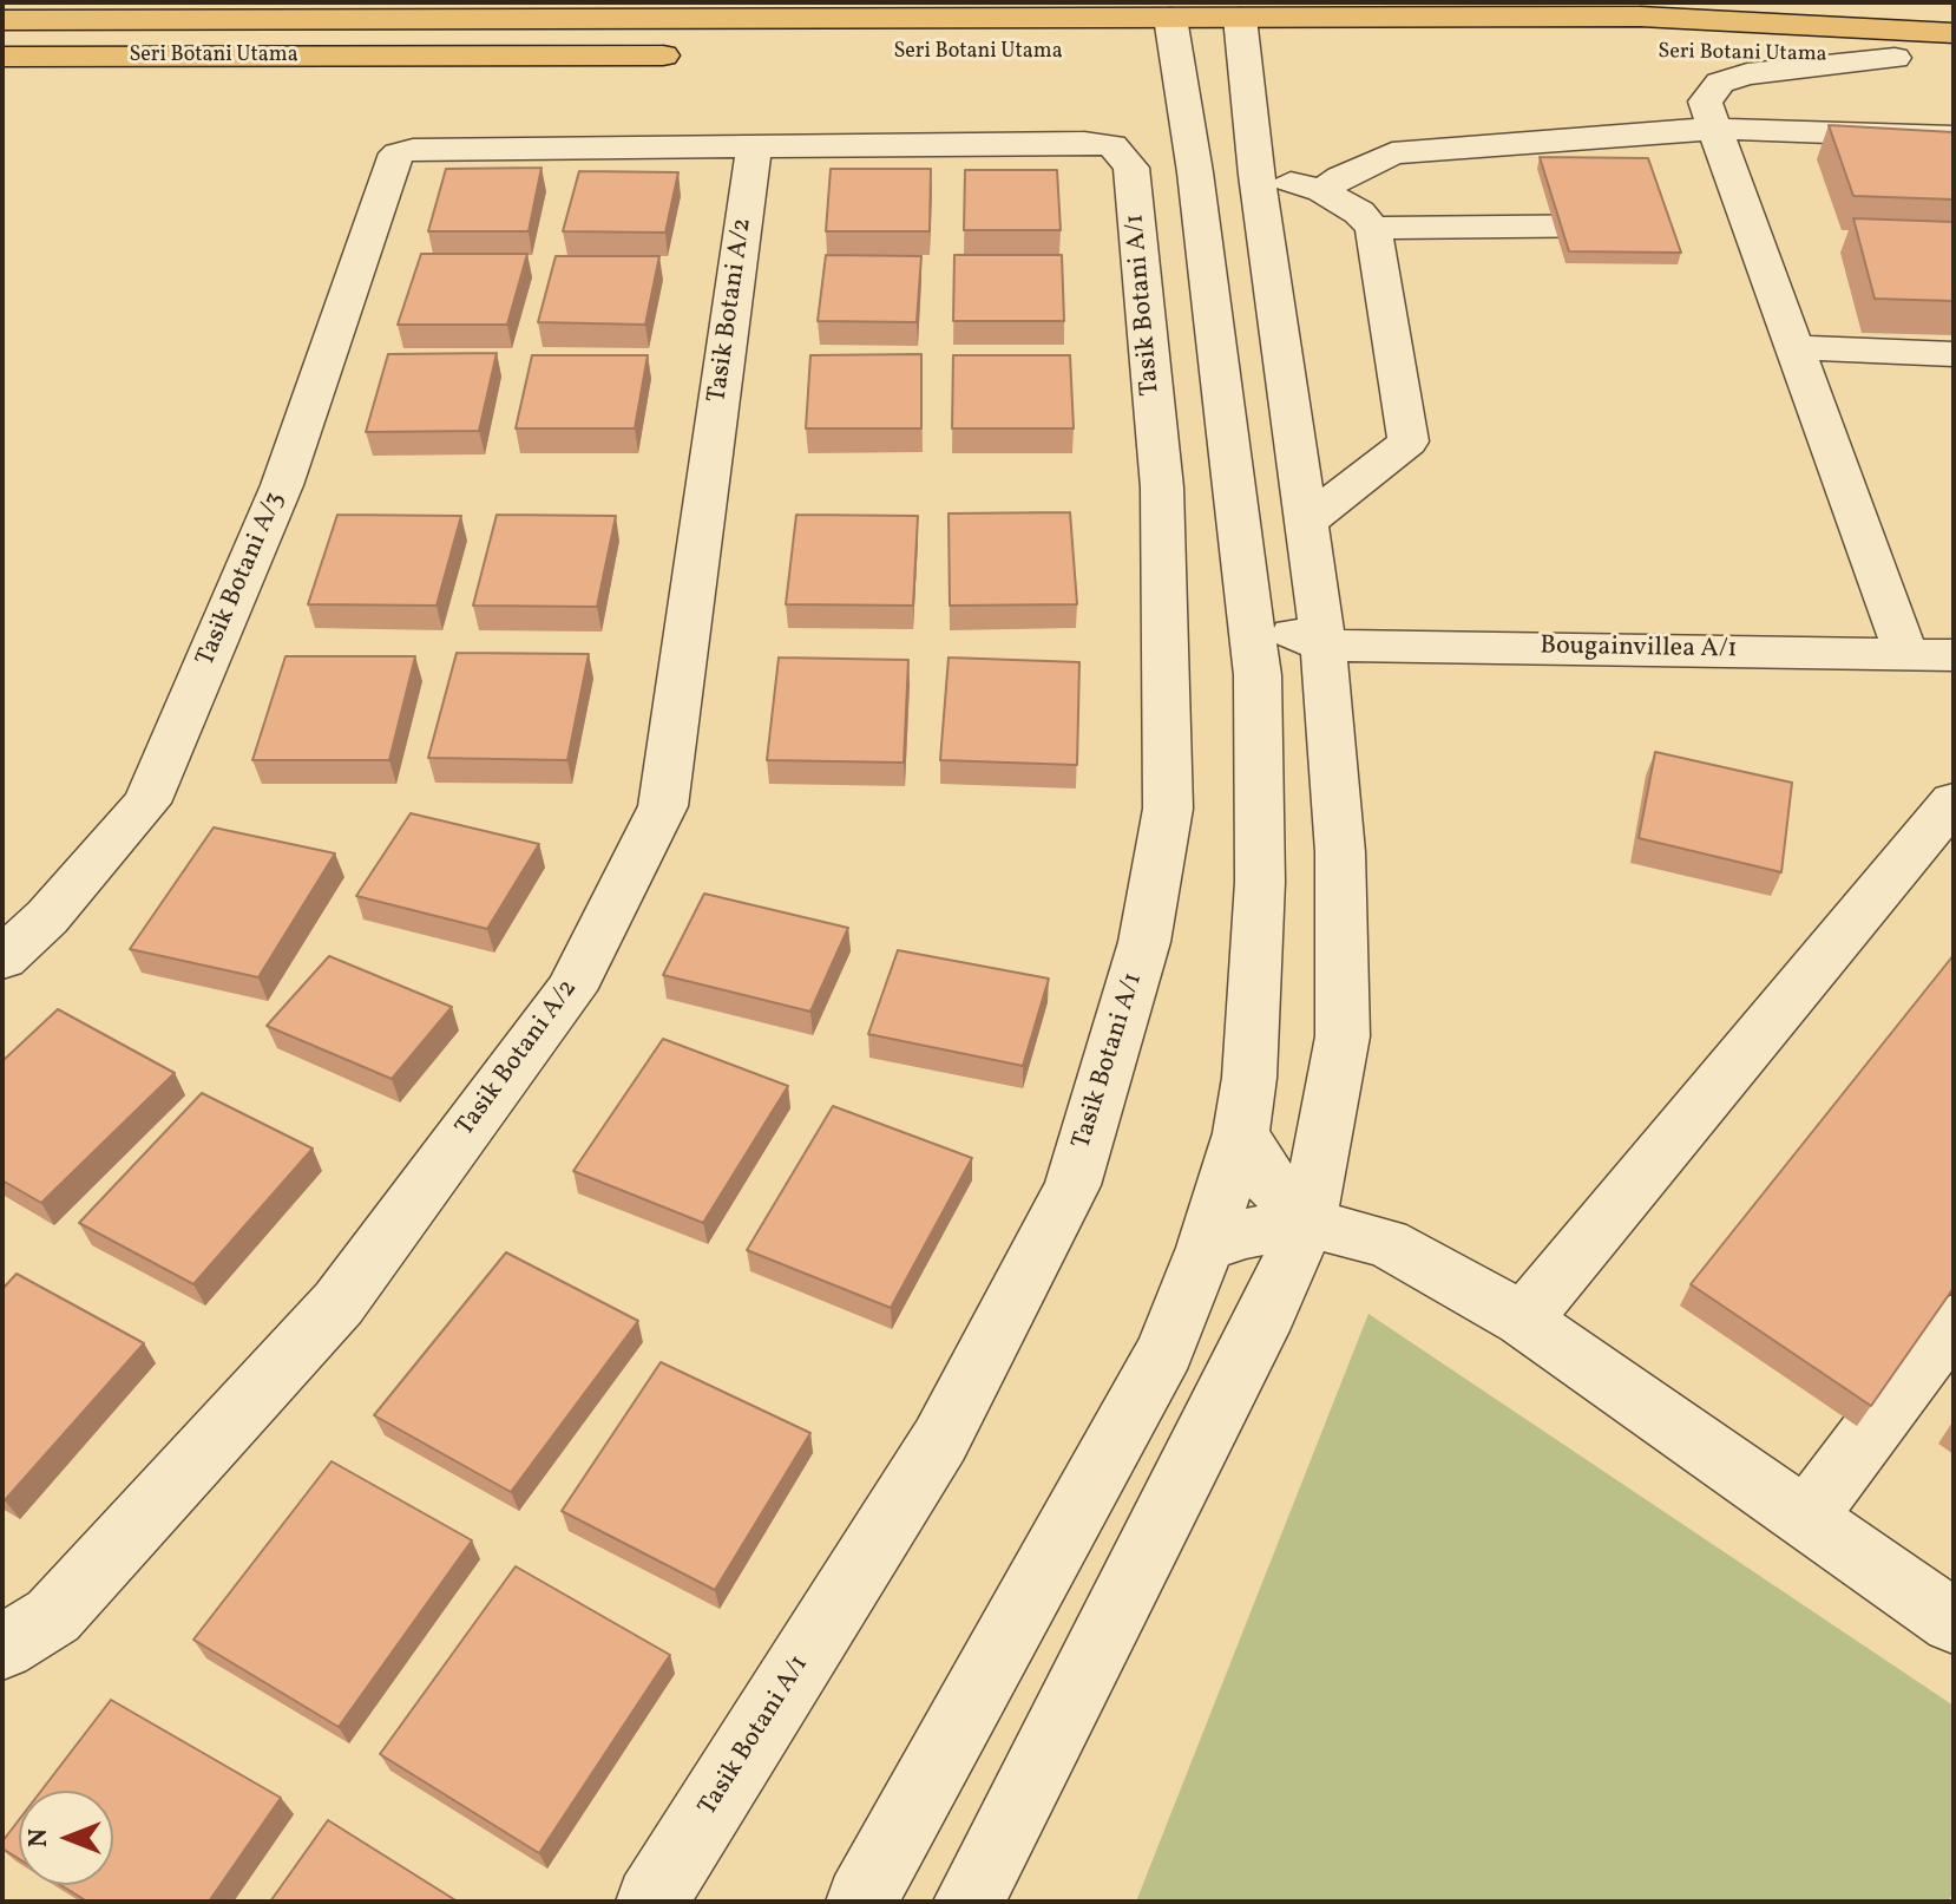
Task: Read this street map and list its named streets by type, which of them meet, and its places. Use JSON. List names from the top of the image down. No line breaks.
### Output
{"streets":{"main road":["Seri Botani Utama"],"street":["Tasik Botani A/1","Tasik Botani A/2","Tasik Botani A/3","Bougainvillea A/1"]},"crossings":[["Tasik Botani A/1","Tasik Botani A/2"],["Tasik Botani A/1","Tasik Botani A/3"],["Tasik Botani A/2","Tasik Botani A/3"]],"north":"left"}
